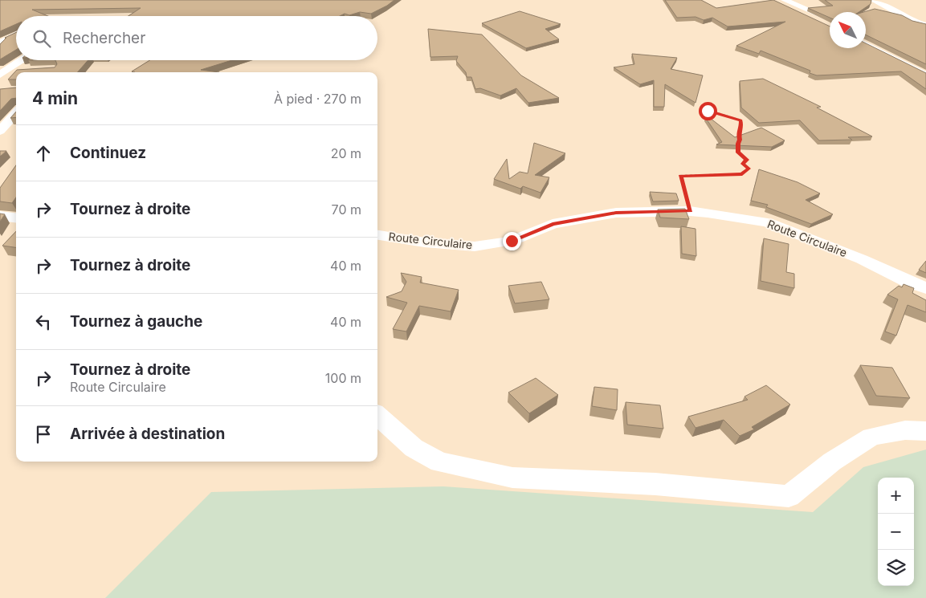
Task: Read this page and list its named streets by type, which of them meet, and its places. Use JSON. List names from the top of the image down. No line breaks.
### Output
{"streets":{"street":["Route Circulaire"]},"north":"top left","page":{"search":"Rechercher","heading":["4 min","À pied · 270 m"],"list":[["Continuez","20 m"],["Tournez à droite","70 m"],["Tournez à droite","40 m"],["Tournez à gauche","40 m"],["Tournez à droite","Route Circulaire","100 m"],"Arrivée à destination"],"map_buttons":["+","−"]}}
